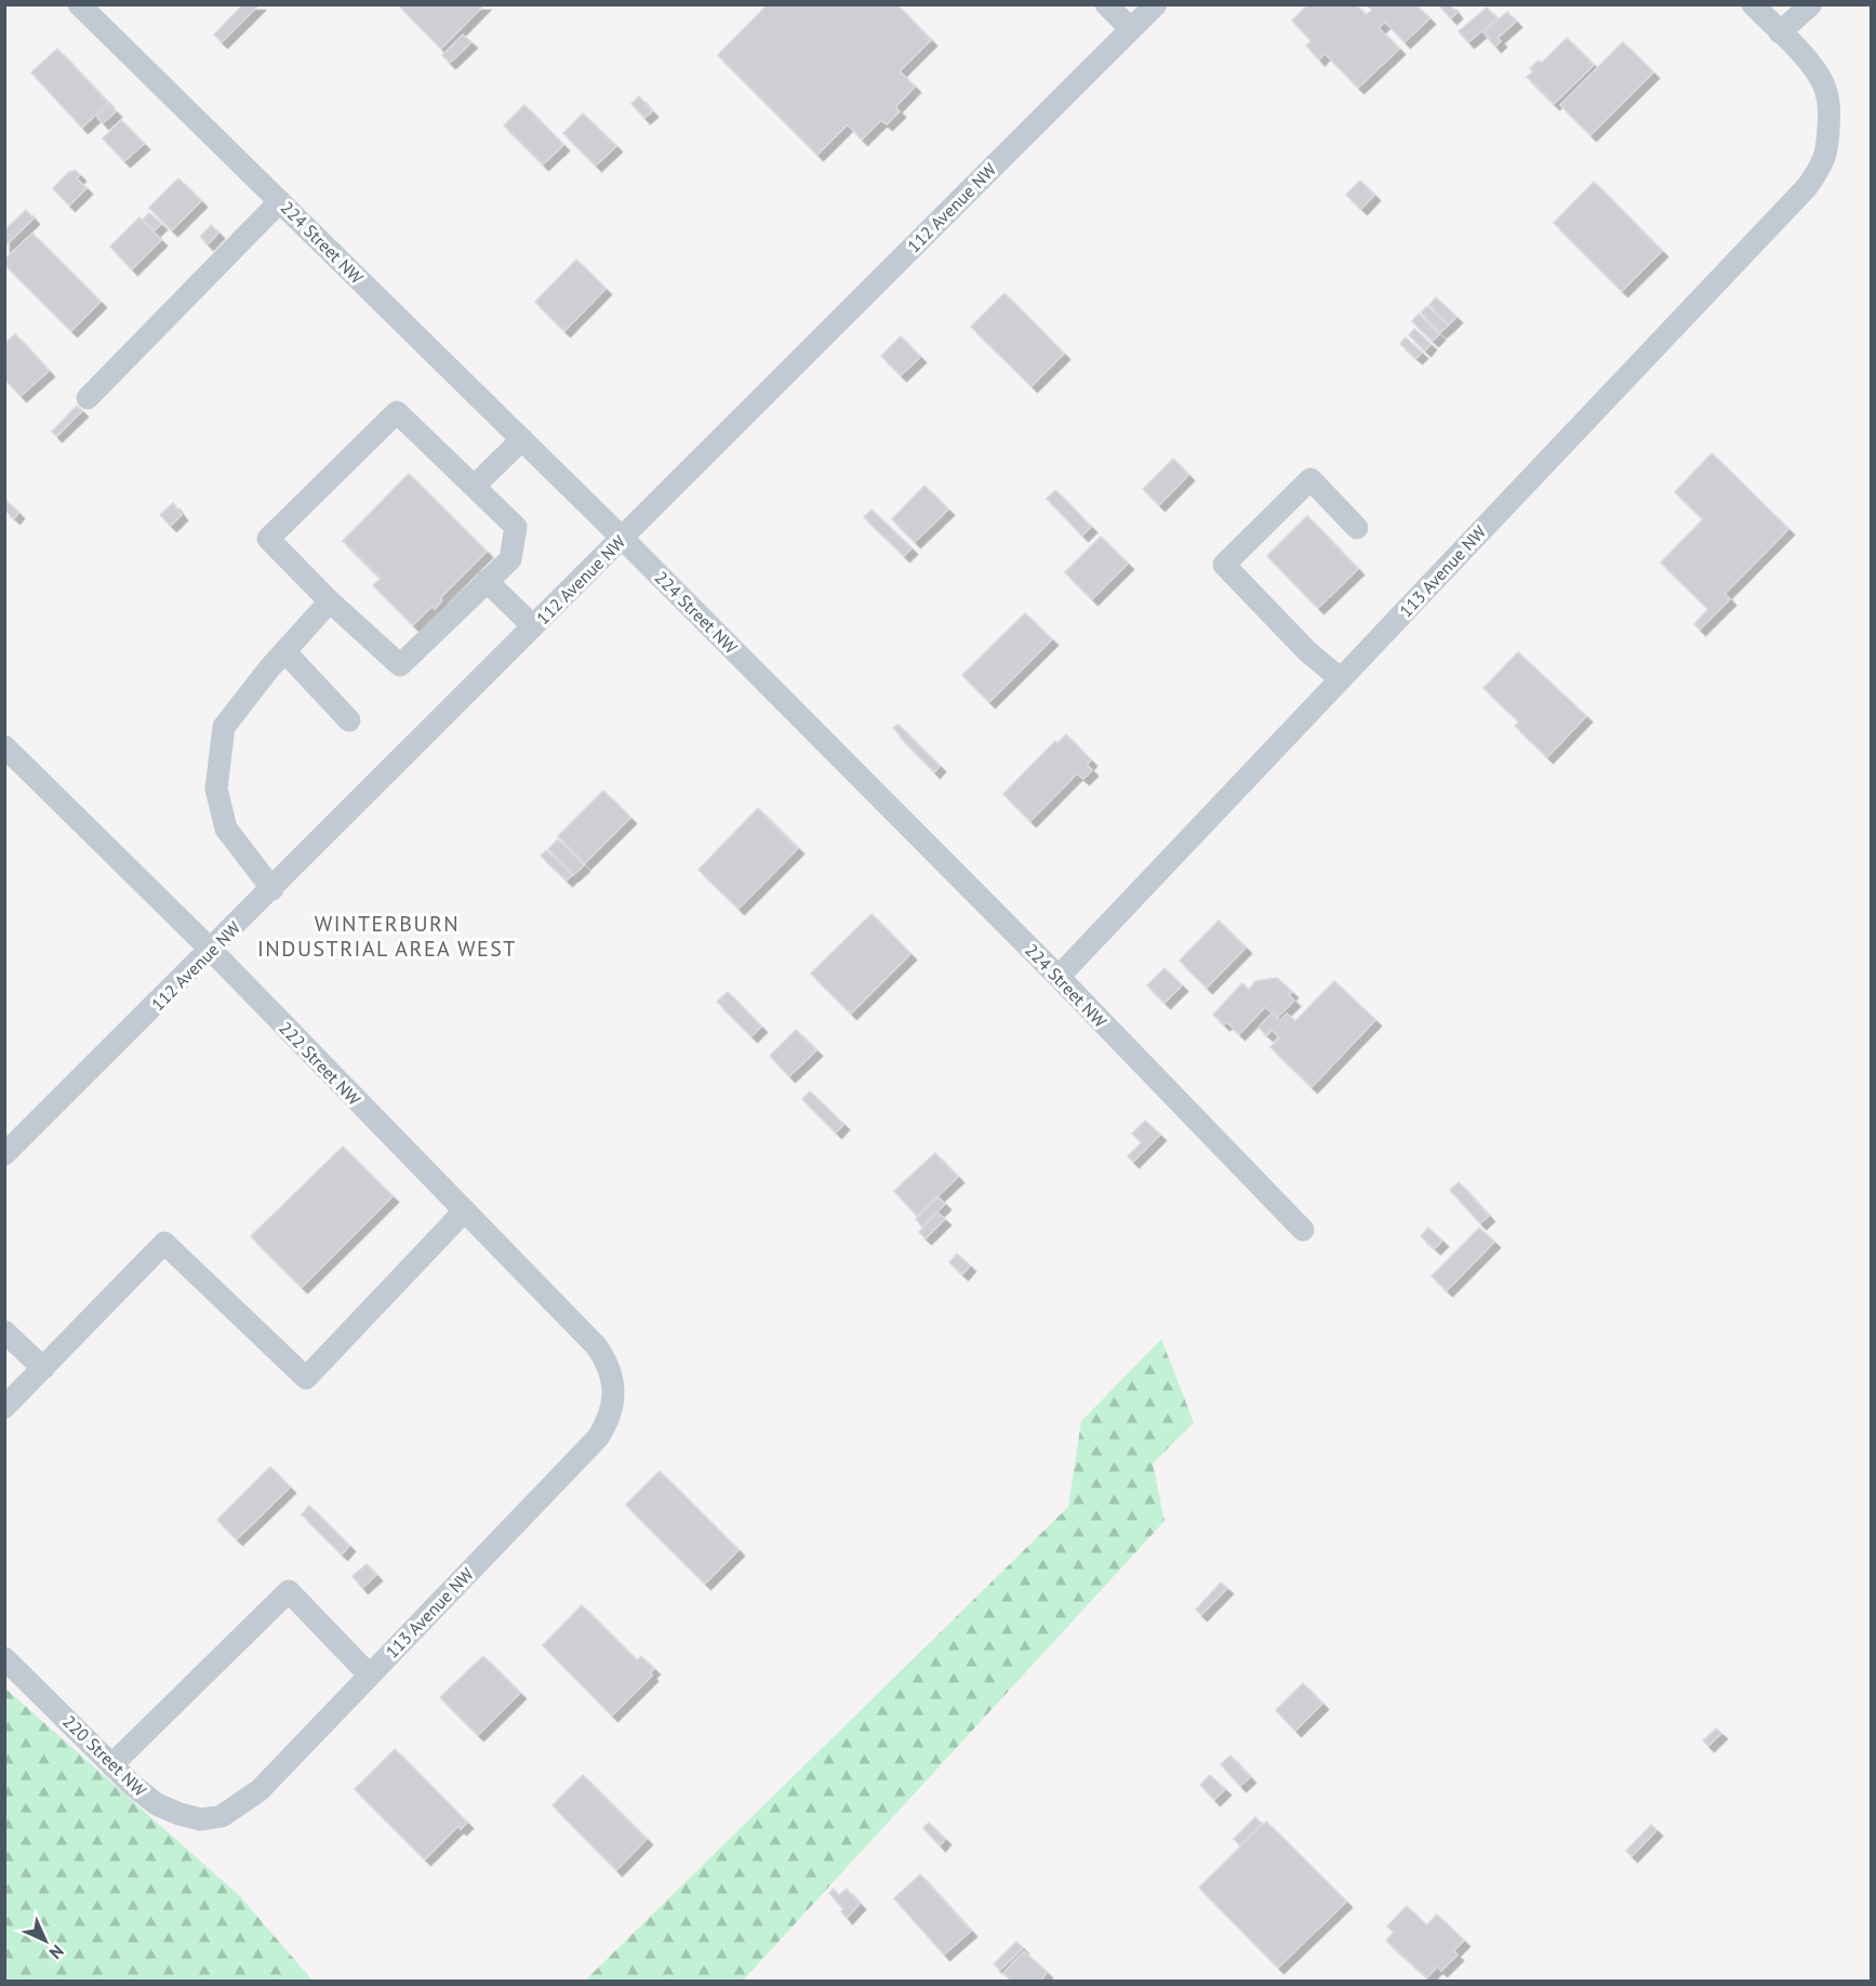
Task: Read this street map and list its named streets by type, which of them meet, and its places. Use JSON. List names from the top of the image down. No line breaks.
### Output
{"streets":{"street":["112 Avenue NW","224 Street NW","113 Avenue NW","222 Street NW","220 Street NW"]},"crossings":[["112 Avenue NW","224 Street NW"],["112 Avenue NW","222 Street NW"],["224 Street NW","113 Avenue NW"],["113 Avenue NW","222 Street NW"],["113 Avenue NW","220 Street NW"]],"districts":["WINTERBURN INDUSTRIAL AREA WEST"],"north":"bottom right"}
